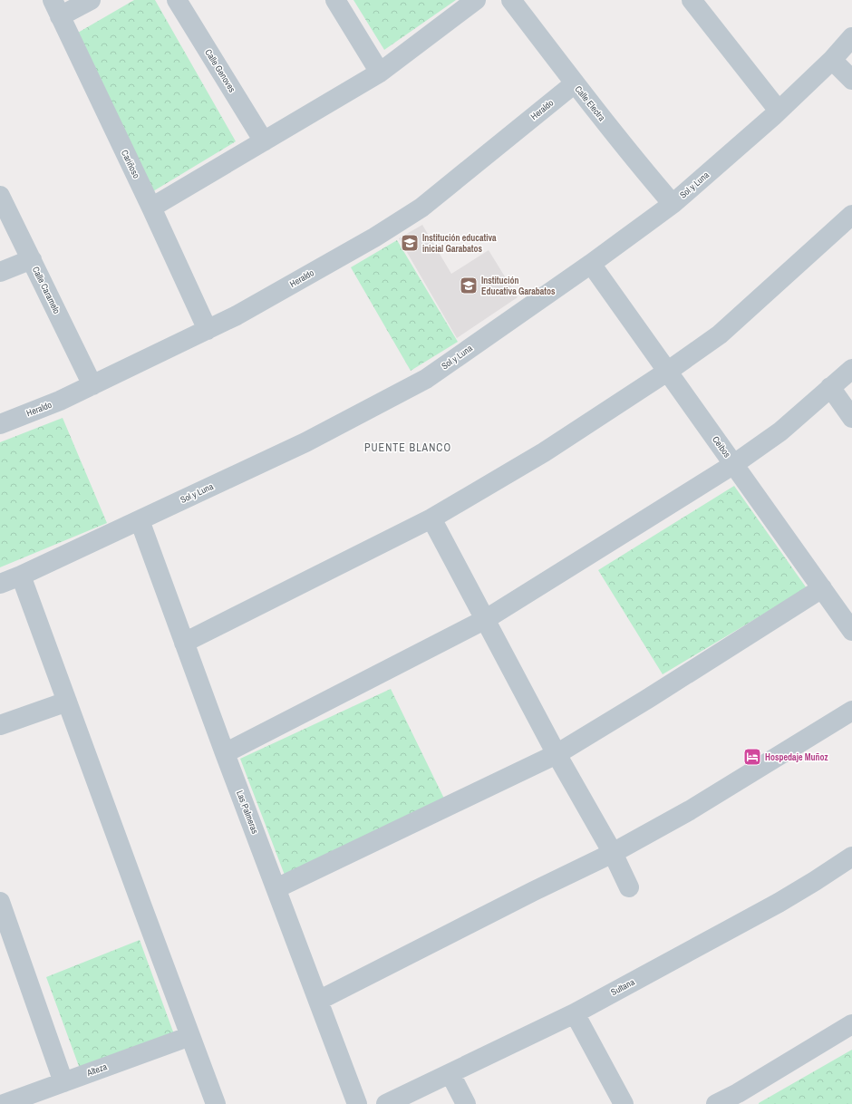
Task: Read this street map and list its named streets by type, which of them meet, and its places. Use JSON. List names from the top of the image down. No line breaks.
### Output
{"streets":{"street":["Calle Genoves","Calle Electra","Heraldo","Cariñoso","Sol y Luna","Calle Caramelo","Ceibos","Las Palmeras","Sultana","Alteza"]},"crossings":[["Calle Electra","Heraldo"],["Calle Electra","Sol y Luna"],["Heraldo","Cariñoso"],["Heraldo","Calle Caramelo"],["Sol y Luna","Ceibos"],["Sol y Luna","Las Palmeras"]],"districts":["PUENTE BLANCO"],"places":{"school or university":["Institución educativa inicial Garabatos","Institución Educativa Garabatos"],"hotel":["Hospedaje Muñoz"]}}
